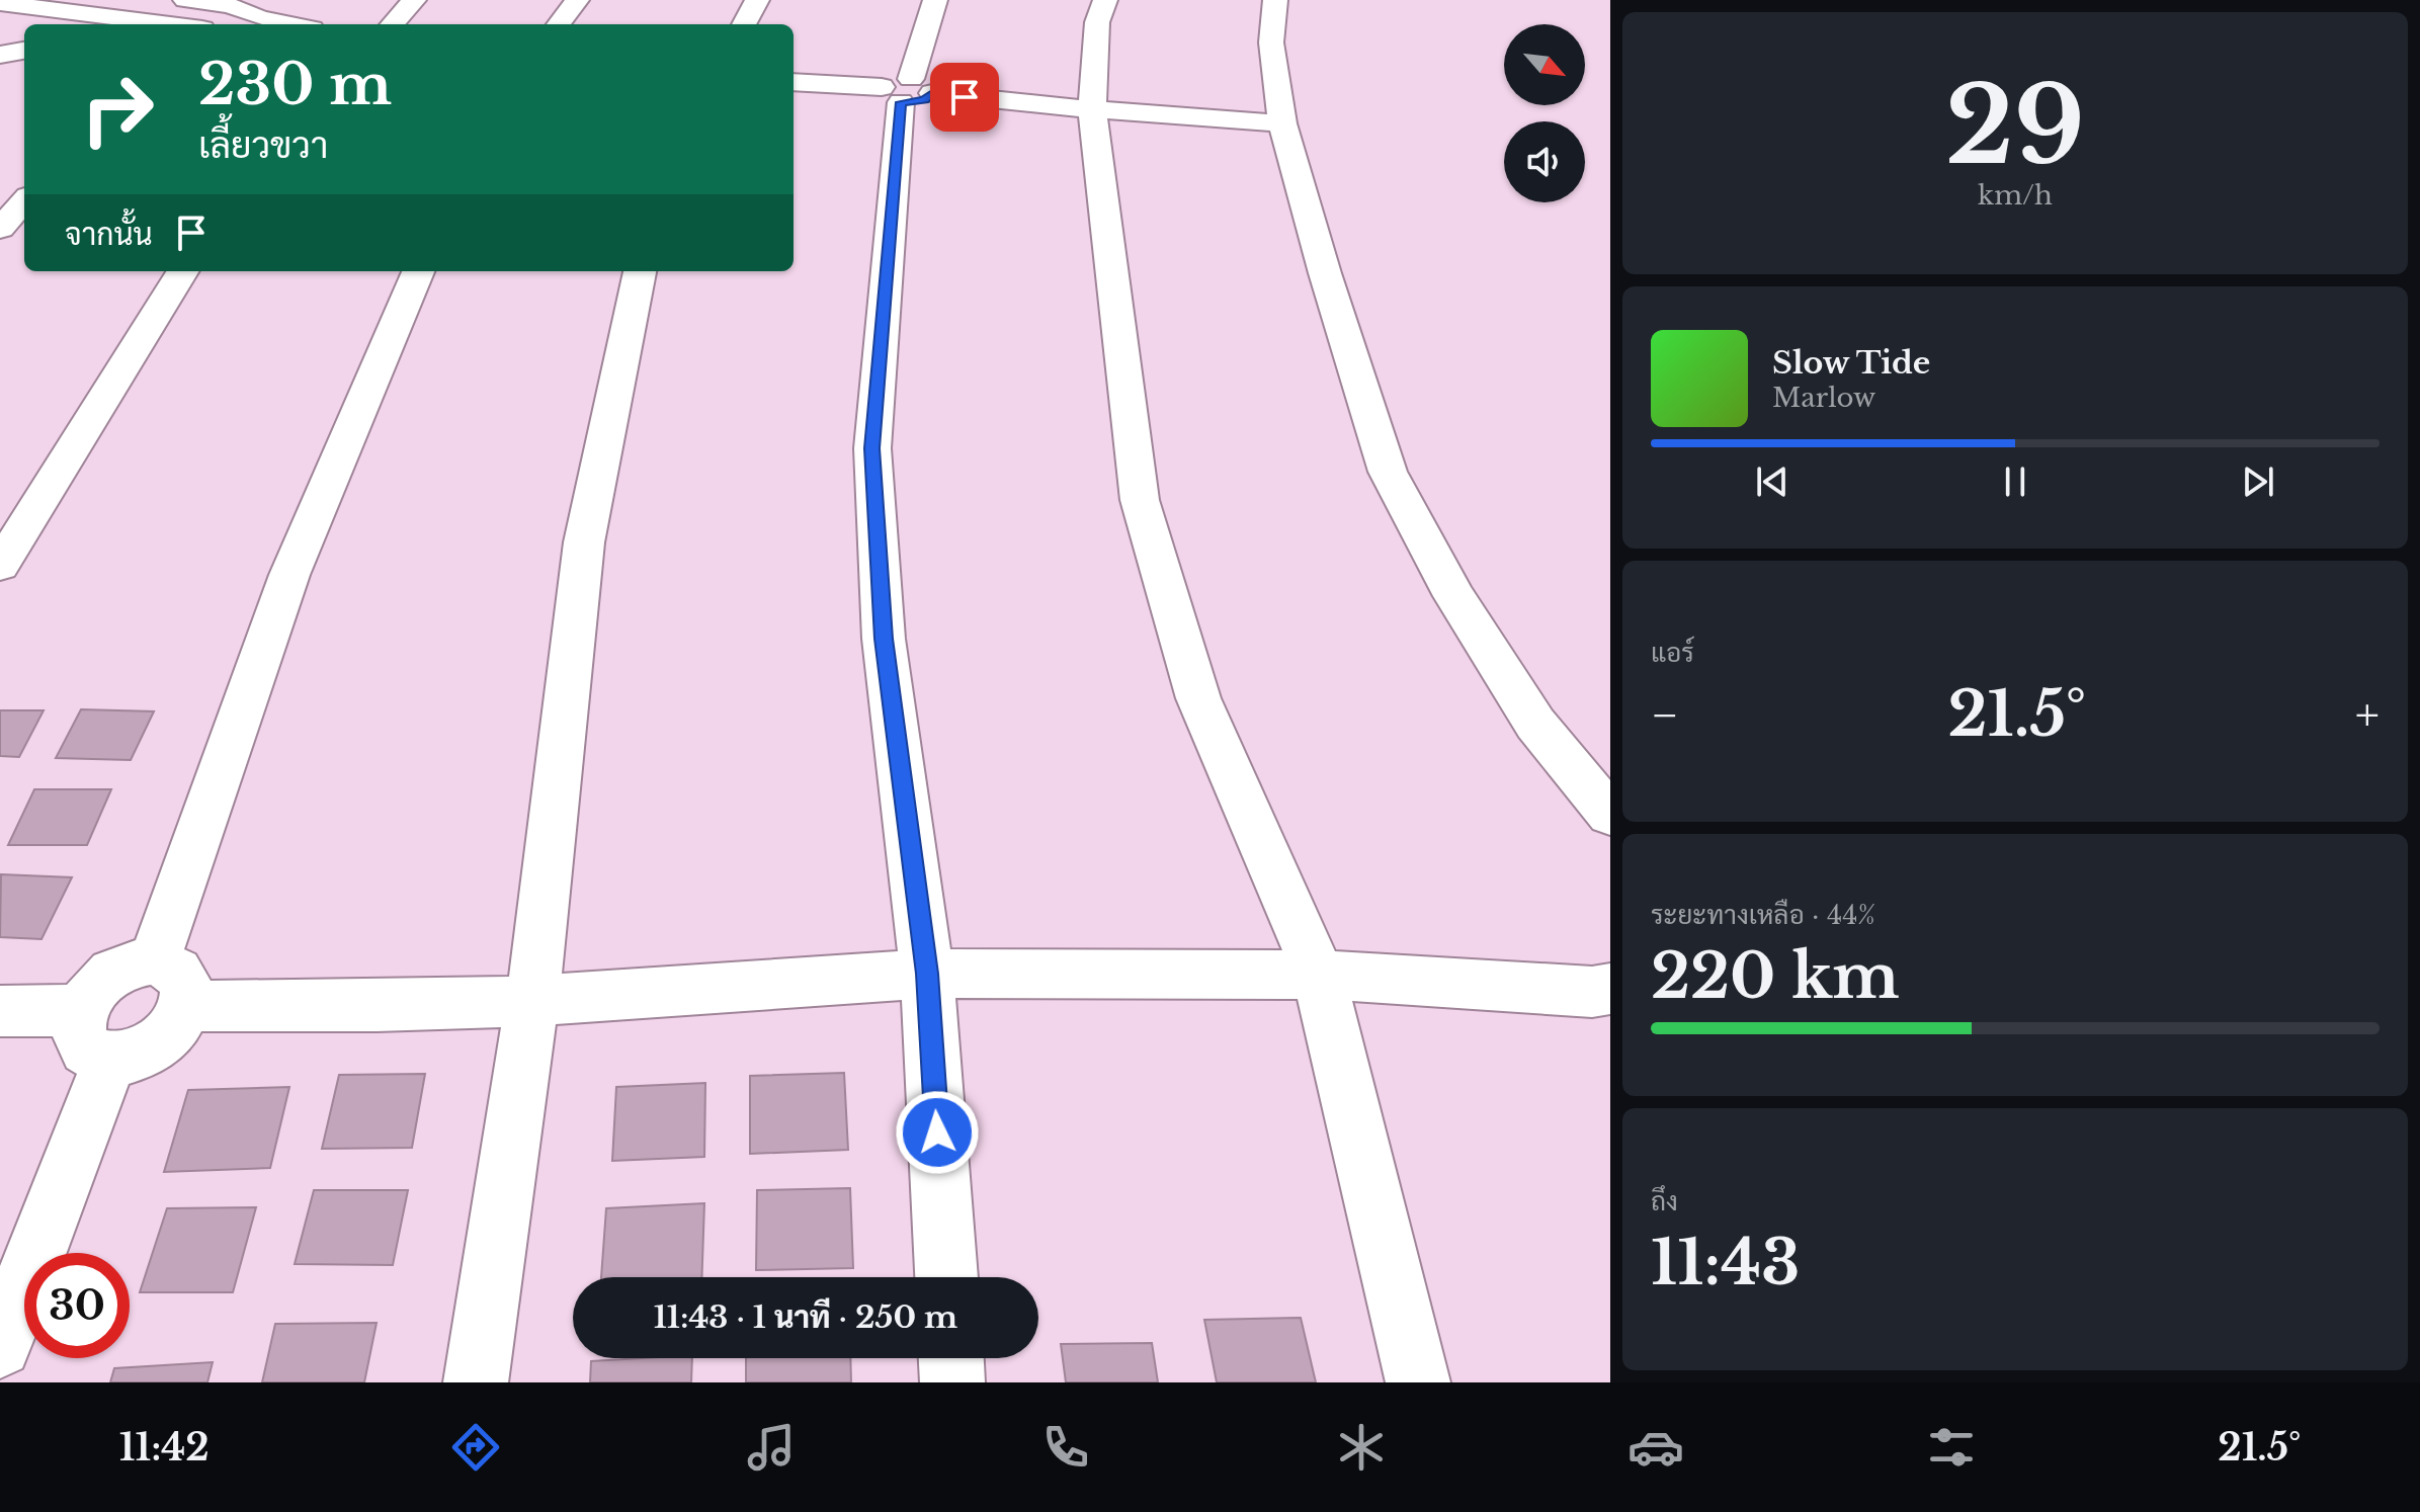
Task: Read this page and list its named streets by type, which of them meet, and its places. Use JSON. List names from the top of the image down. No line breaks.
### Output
{"north":"bottom right","page":{"tile":[["29","km/h"],"แอร์",["ระยะทางเหลือ · 44%","220 km"],["ถึง","11:43"]],"turn":["230 m","เลี้ยวขวา"],"then":"จากนั้น","song":["Slow Tide","Marlow"],"heat":["−","21.5°","+"],"limit":"30","trip":"11:43 · 1 นาที · 250 m","tabs":["11:42","21.5°"]}}
